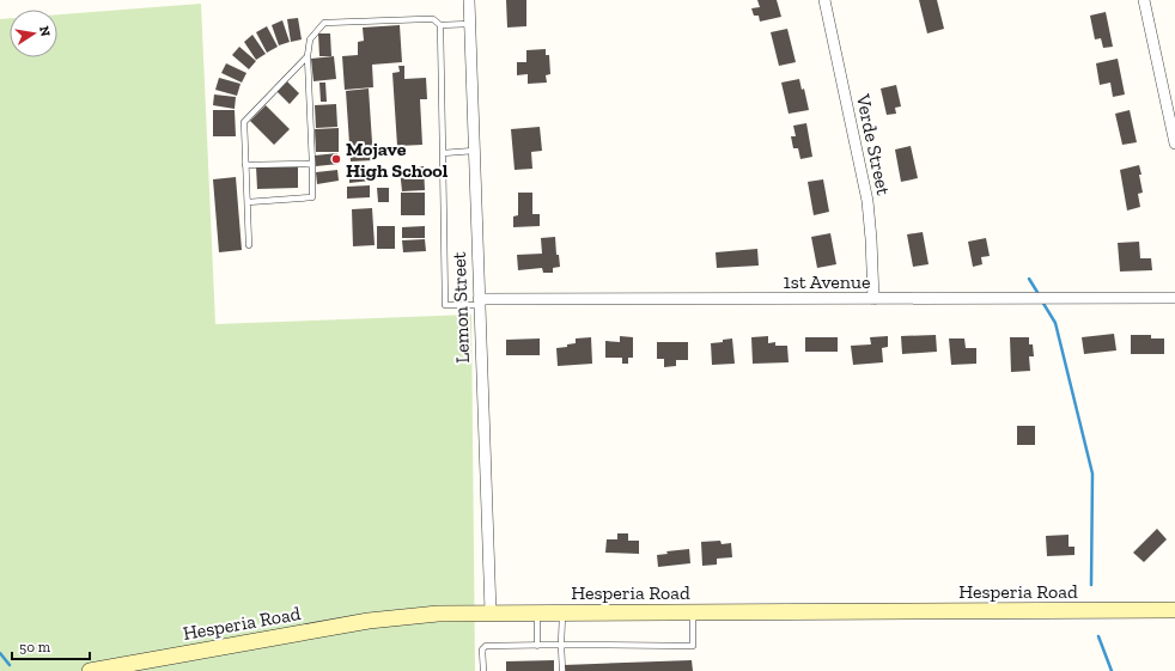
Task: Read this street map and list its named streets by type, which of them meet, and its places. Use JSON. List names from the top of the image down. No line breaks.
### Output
{"streets":{"main road":["Hesperia Road"],"street":["Verde Street","1st Avenue","Lemon Street"]},"crossings":[["Verde Street","1st Avenue"],["1st Avenue","Lemon Street"],["Lemon Street","Hesperia Road"]],"places":["Mojave High School"],"scale_bar":"50 m","north":"right"}
